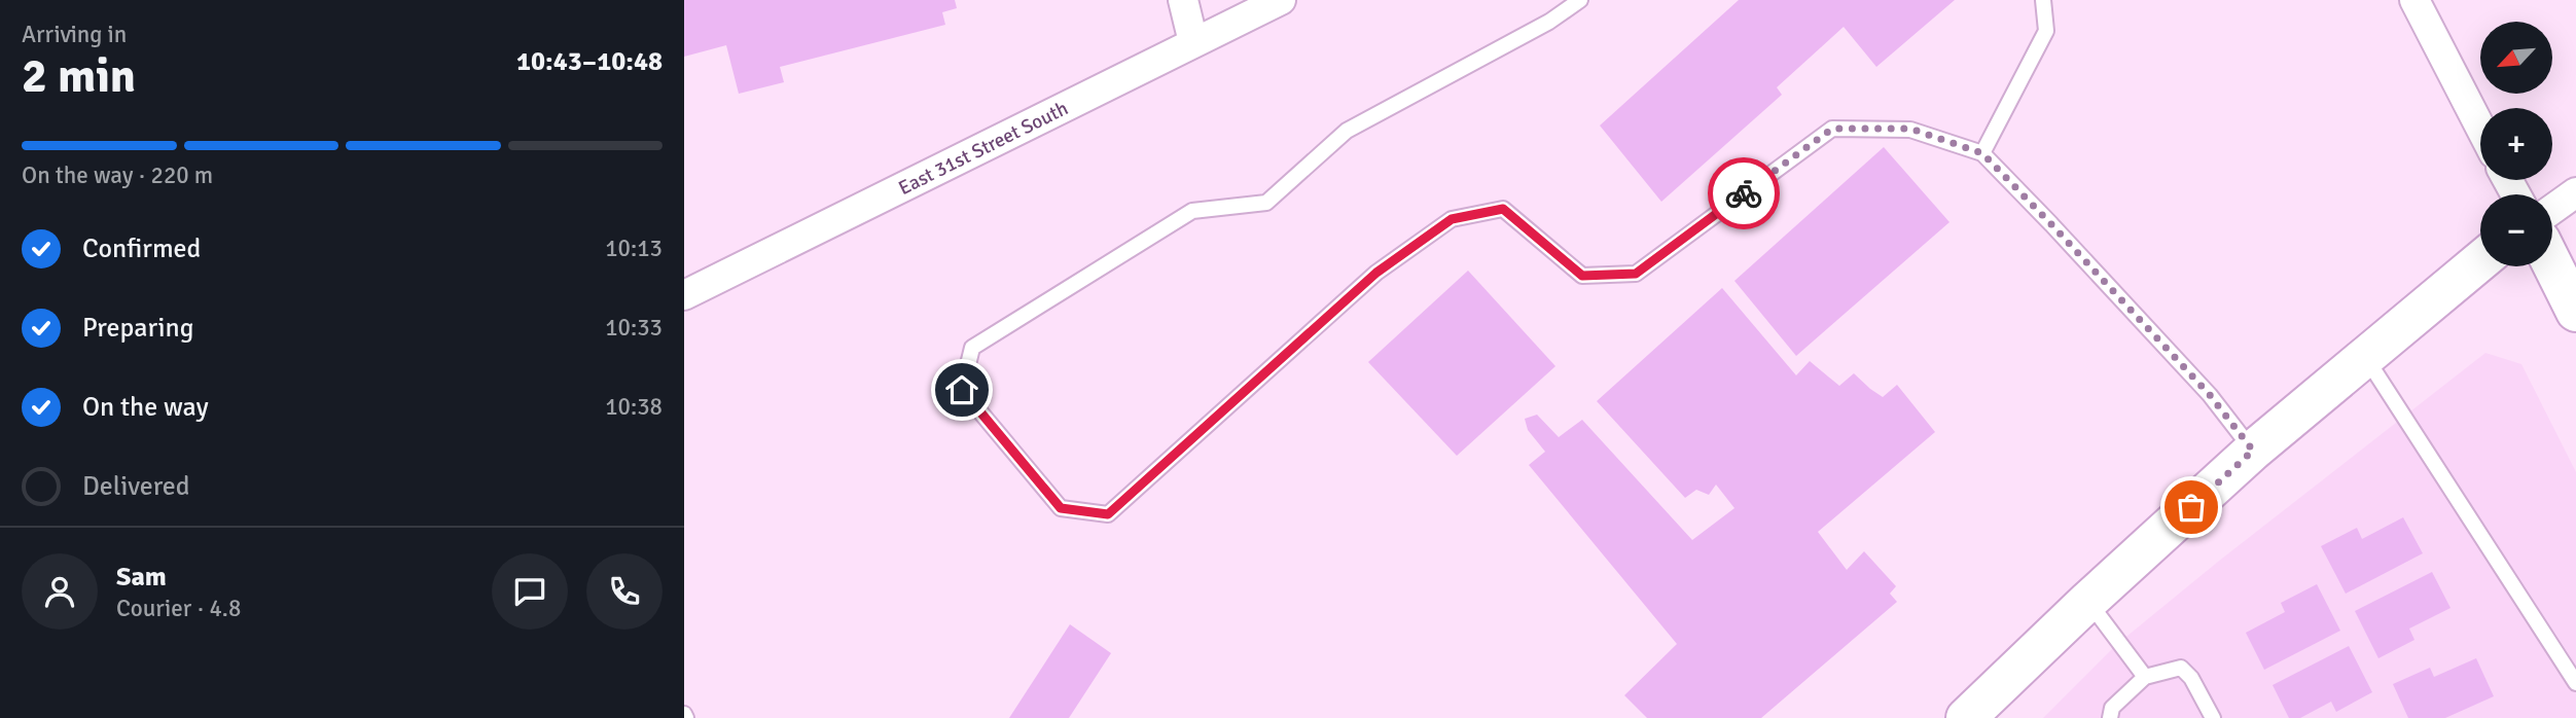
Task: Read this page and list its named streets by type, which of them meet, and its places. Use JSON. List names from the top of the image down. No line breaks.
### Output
{"streets":{"street":["East 31st Street South"]},"north":"bottom left","page":{"heading":["2 min","Arriving in","10:43–10:48"],"panel":["Sam","Courier · 4.8"],"map_buttons":["+","−"],"bar":"On the way · 220 m","list":[["Confirmed","10:13"],["Preparing","10:33"],["On the way","10:38"],"Delivered"]}}
